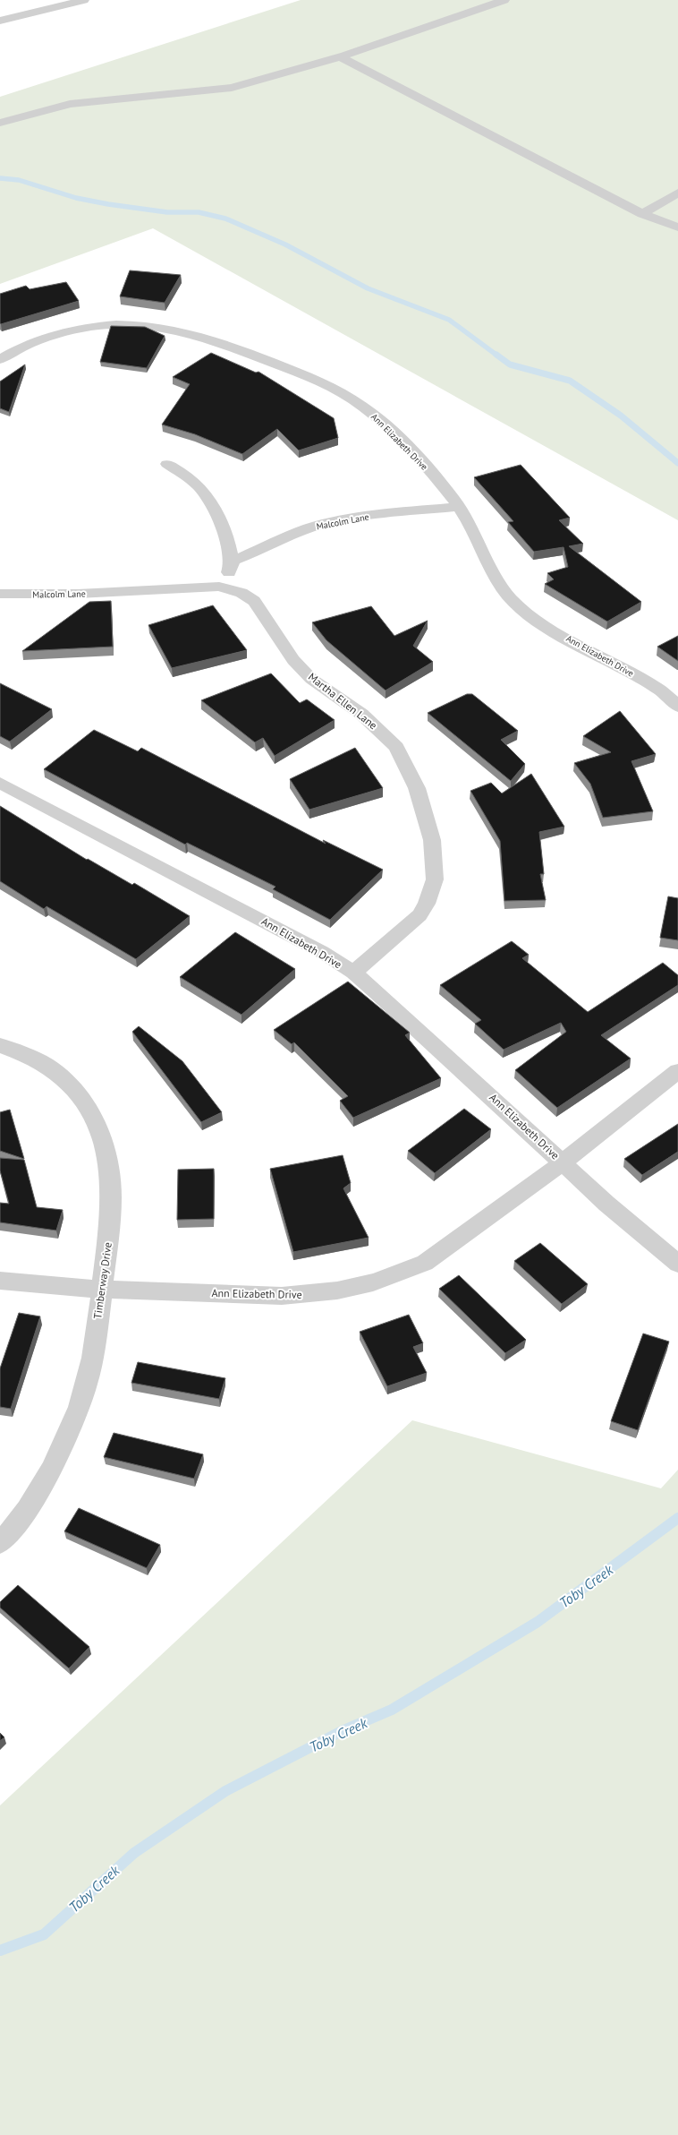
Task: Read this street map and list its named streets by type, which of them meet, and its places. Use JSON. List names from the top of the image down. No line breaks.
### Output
{"streets":{"street":["Ann Elizabeth Drive","Malcolm Lane","Martha Ellen Lane","Timberway Drive"]},"crossings":[["Ann Elizabeth Drive","Malcolm Lane"],["Ann Elizabeth Drive","Martha Ellen Lane"],["Ann Elizabeth Drive","Timberway Drive"],["Malcolm Lane","Martha Ellen Lane"]],"water":["Toby Creek"]}
